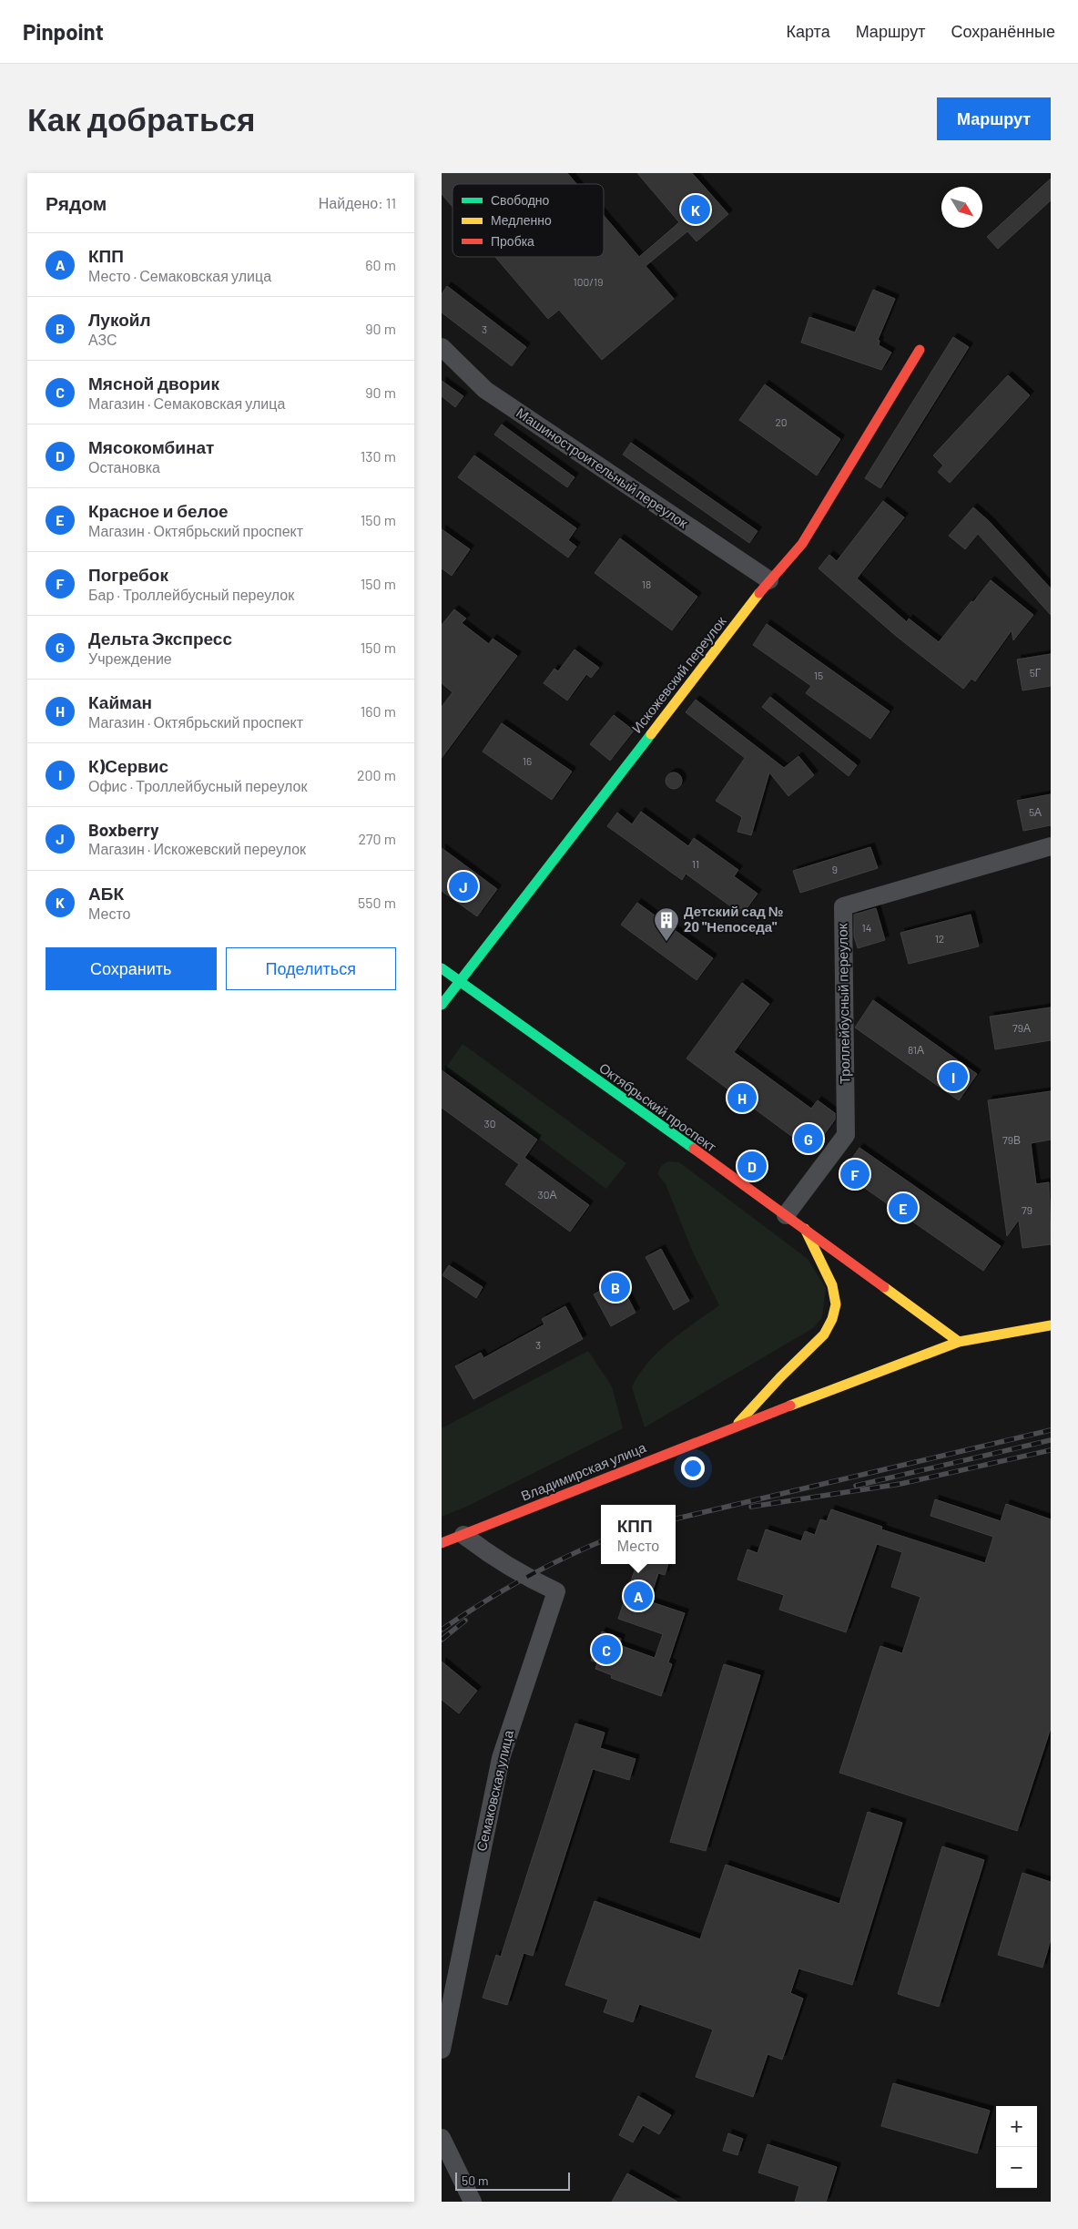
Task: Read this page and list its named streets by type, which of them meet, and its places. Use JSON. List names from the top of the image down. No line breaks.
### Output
{"streets":{"main road":["Искожевский переулок","Октябрьский проспект","Владимирская улица"],"street":["Машиностроительный переулок","Троллейбусный переулок","Семаковская улица"]},"crossings":[["Машиностроительный переулок","Искожевский переулок"],["Искожевский переулок","Октябрьский проспект"],["Троллейбусный переулок","Октябрьский проспект"],["Октябрьский проспект","Владимирская улица"],["Владимирская улица","Семаковская улица"]],"places":{"building":["Детский сад № 20 \"Непоседа\""]},"house_numbers":["100/19","3","20","18","5Г","15","16","5А","11","9","14","12","79А","81А","30","79В","30А","79","3"],"legend":["Свободно","Медленно","Пробка"],"scale_bar":"50 m","north":"bottom right","page":{"header":"Pinpoint","nav":["Карта","Маршрут","Сохранённые"],"buttons":["Маршрут",["Сохранить","Поделиться"]],"title":"Как добраться","heading":["Рядом","Найдено: 11"],"pins":["K","J","I","H","G","D","F","E","B","A","C"],"list":[{"mark":"A","name":"КПП","note":"Место · Семаковская улица","value":"60 m"},{"mark":"B","name":"Лукойл","note":"АЗС","value":"90 m"},{"mark":"C","name":"Мясной дворик","note":"Магазин · Семаковская улица","value":"90 m"},{"mark":"D","name":"Мясокомбинат","note":"Остановка","value":"130 m"},{"mark":"E","name":"Красное и белое","note":"Магазин · Октябрьский проспект","value":"150 m"},{"mark":"F","name":"Погребок","note":"Бар · Троллейбусный переулок","value":"150 m"},{"mark":"G","name":"Дельта Экспресс","note":"Учреждение","value":"150 m"},{"mark":"H","name":"Кайман","note":"Магазин · Октябрьский проспект","value":"160 m"},{"mark":"I","name":"К)Сервис","note":"Офис · Троллейбусный переулок","value":"200 m"},{"mark":"J","name":"Boxberry","note":"Магазин · Искожевский переулок","value":"270 m"},{"mark":"K","name":"АБК","note":"Место","value":"550 m"}],"popup":["КПП","Место"],"map_buttons":["+","−"],"scale":"50 m"}}
